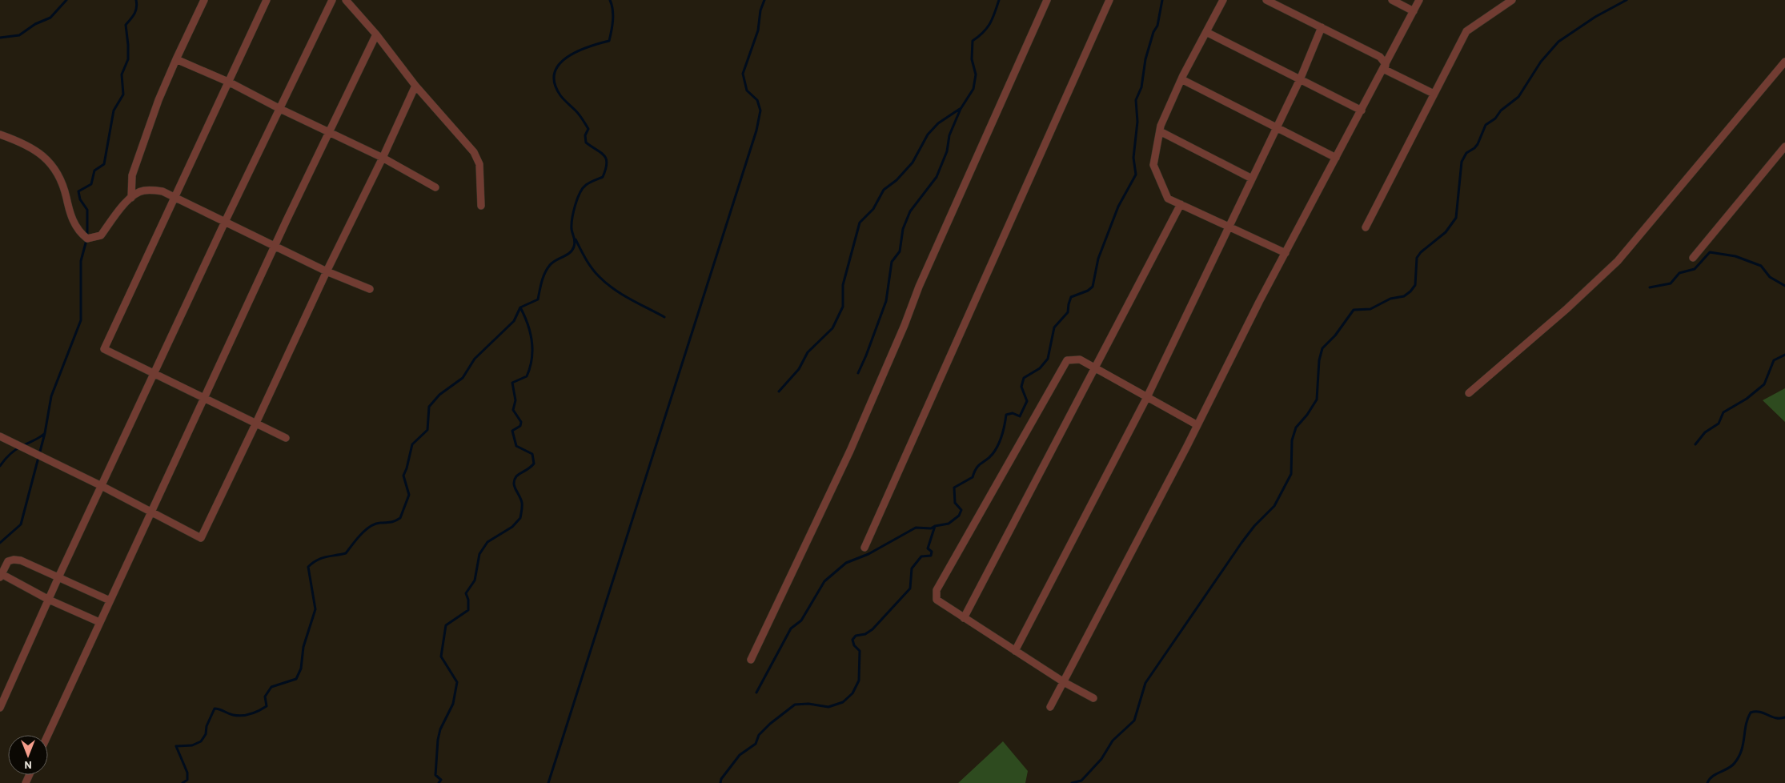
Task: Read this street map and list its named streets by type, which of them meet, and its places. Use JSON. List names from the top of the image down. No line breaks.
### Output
{"north":"bottom"}
